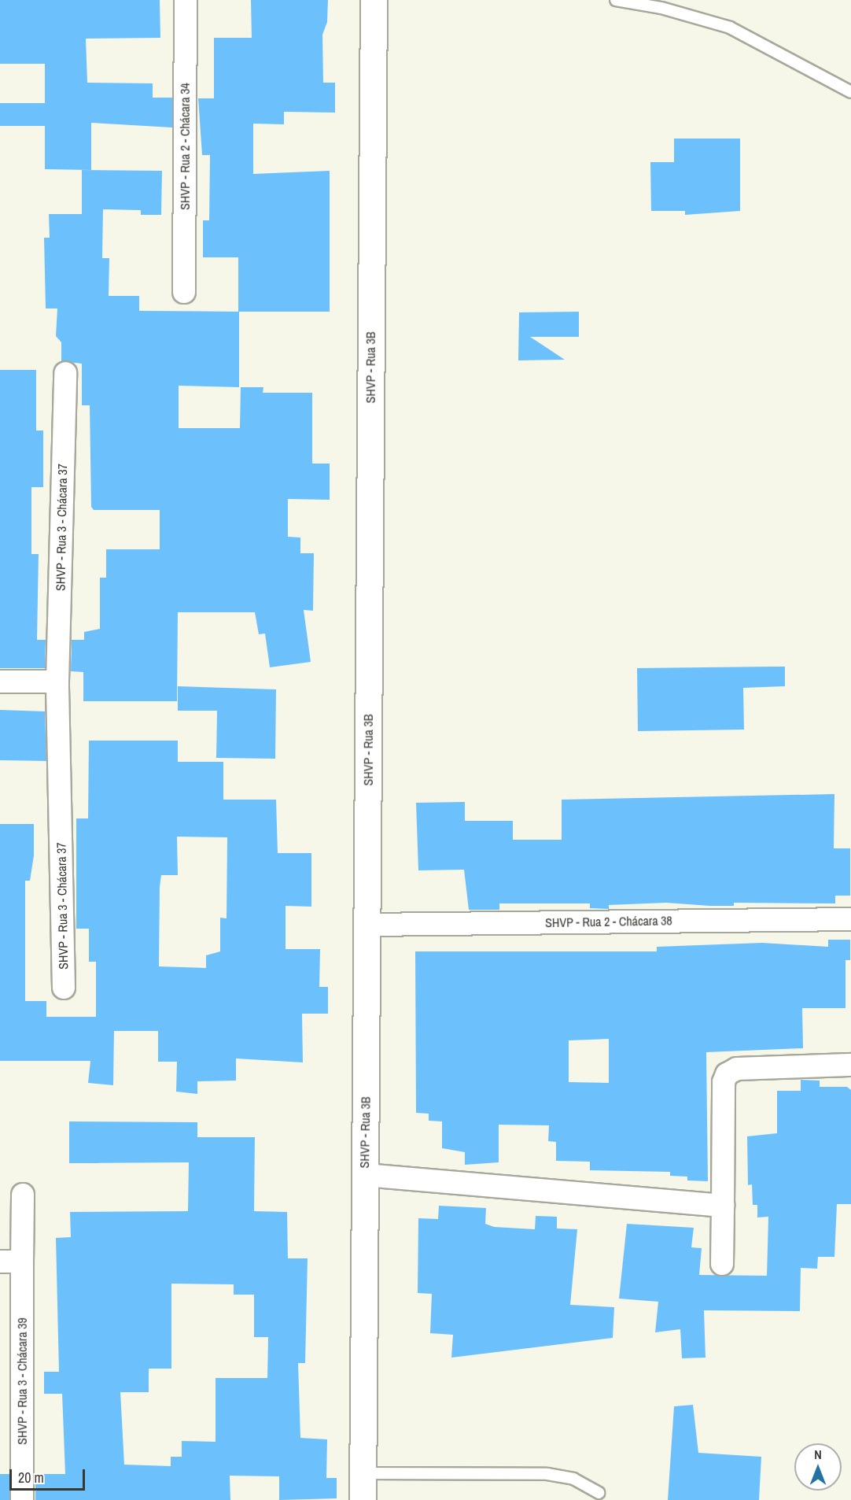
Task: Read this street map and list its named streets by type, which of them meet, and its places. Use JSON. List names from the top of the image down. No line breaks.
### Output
{"streets":{"street":["SHVP - Rua 2 - Chácara 34","SHVP - Rua 3B","SHVP - Rua 3 - Chácara 37","SHVP - Rua 2 - Chácara 38","SHVP - Rua 3 - Chácara 39"]},"crossings":[["SHVP - Rua 3B","SHVP - Rua 2 - Chácara 38"]],"scale_bar":"20 m","north":"top"}
